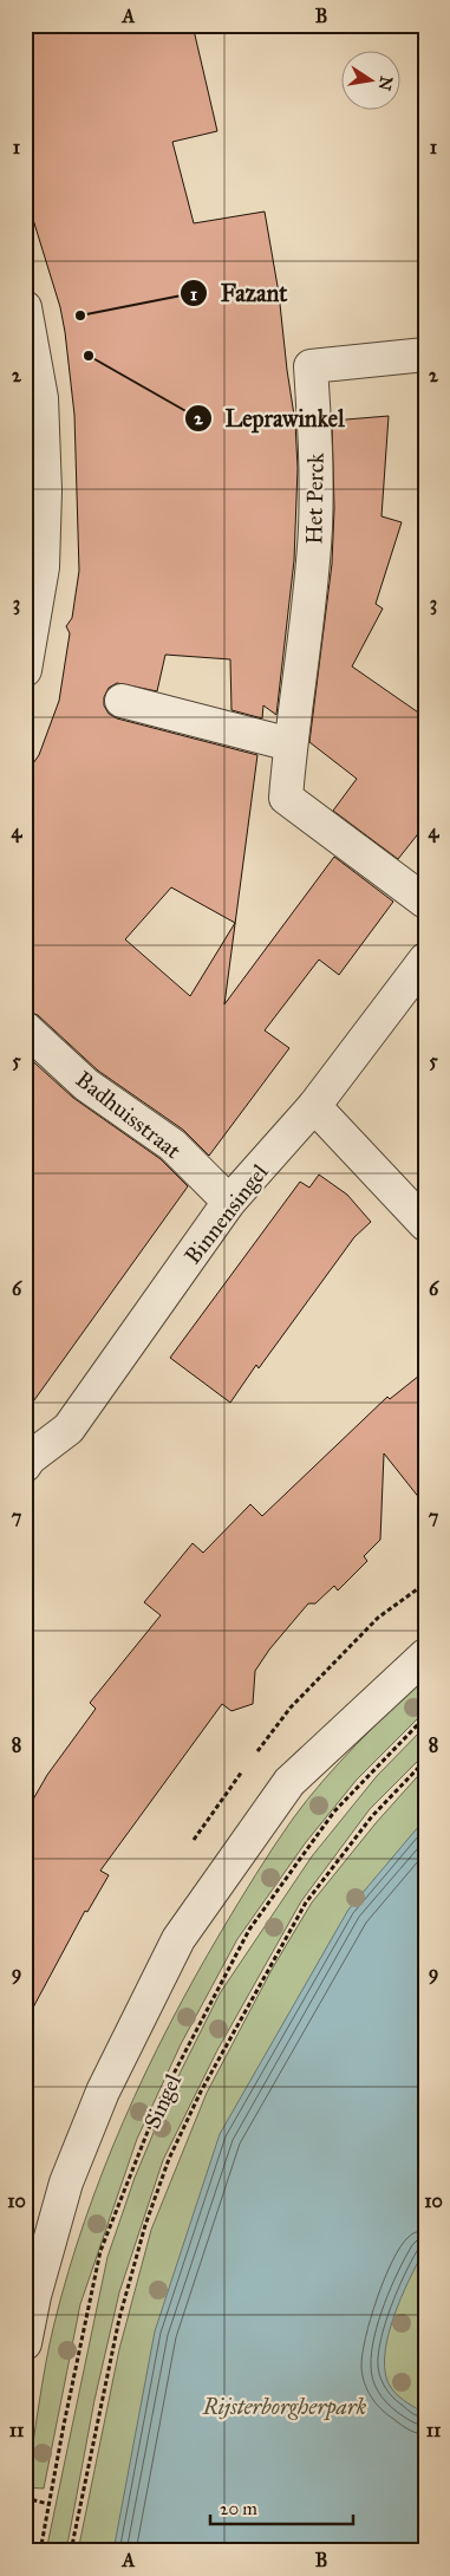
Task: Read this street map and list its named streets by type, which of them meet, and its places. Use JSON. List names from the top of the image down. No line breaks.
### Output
{"streets":{"street":["Het Perck","Badhuisstraat","Binnensingel"],"path":["Singel"]},"crossings":[["Badhuisstraat","Binnensingel"]],"parks":["Rijsterborgherpark"],"places":["Fazant","Leprawinkel"],"scale_bar":"20 m","north":"right","grid":{"columns":["A","B"],"rows":["1","2","3","4","5","6","7","8","9","10","11"]}}
